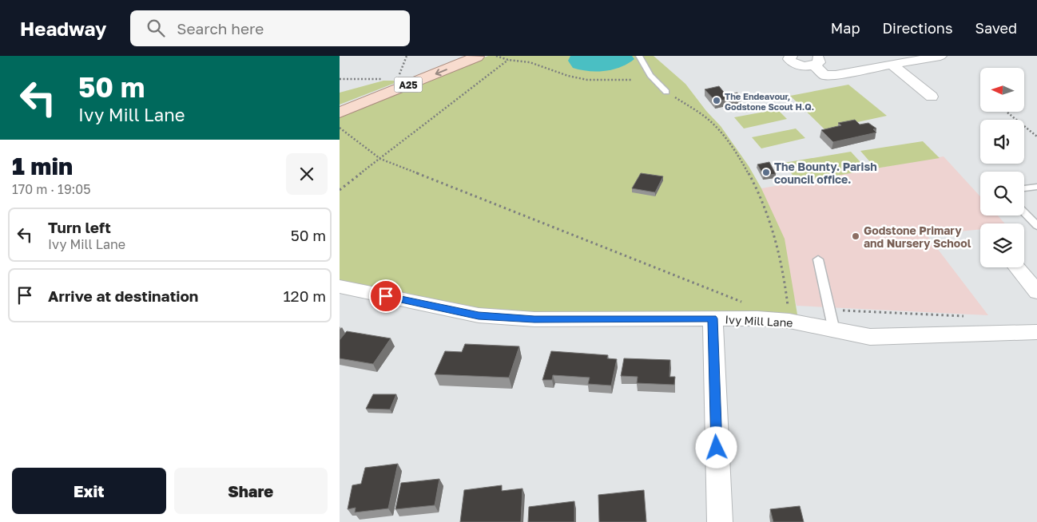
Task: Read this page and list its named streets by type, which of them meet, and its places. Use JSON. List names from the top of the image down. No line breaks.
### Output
{"streets":{"main road":["A25"],"street":["Ivy Mill Lane"]},"places":["The Endeavour, Godstone Scout H.Q.","The Bounty. Parish council office.","Godstone Primary and Nursery School"],"north":"left","page":{"header":"Headway","search":"Search here","nav":["Map","Directions","Saved"],"turn":["50 m","Ivy Mill Lane"],"heading":["1 min","170 m · 19:05"],"list":[{"name":"Turn left","note":"Ivy Mill Lane","value":"50 m"},{"name":"Arrive at destination","value":"120 m"}],"buttons":["Exit","Share"]}}
